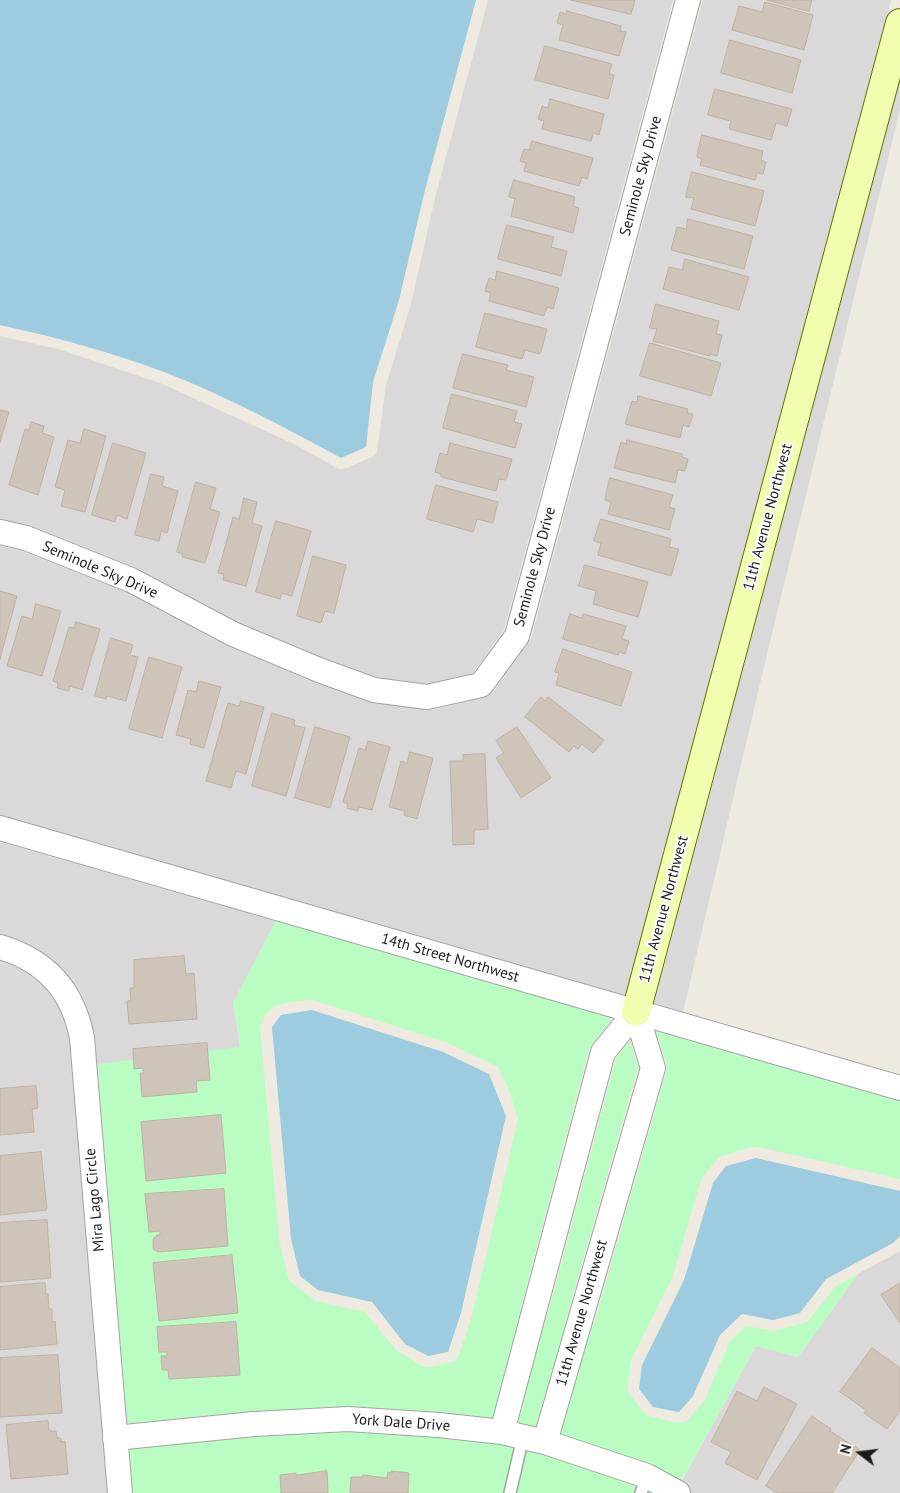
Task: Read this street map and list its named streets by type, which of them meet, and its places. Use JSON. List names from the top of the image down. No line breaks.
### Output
{"streets":{"street":["Seminole Sky Drive","11th Avenue Northwest","14th Street Northwest","Mira Lago Circle","York Dale Drive"]},"crossings":[["11th Avenue Northwest","14th Street Northwest"],["11th Avenue Northwest","York Dale Drive"],["Mira Lago Circle","York Dale Drive"]],"north":"left"}
